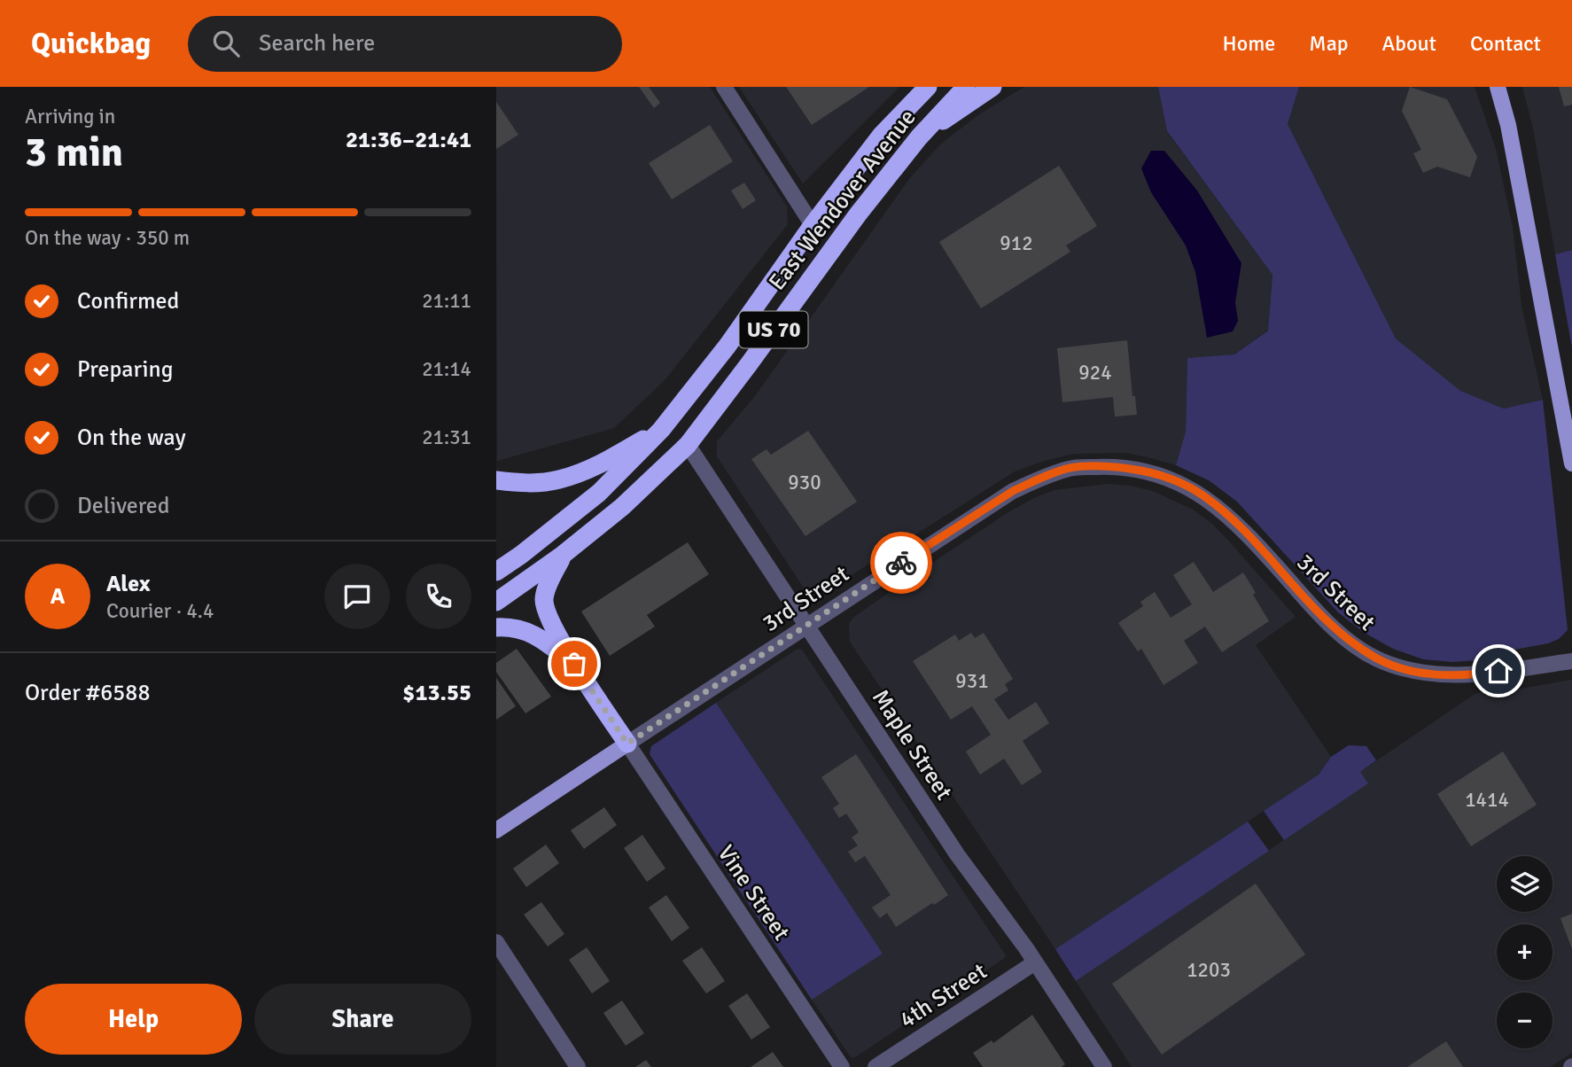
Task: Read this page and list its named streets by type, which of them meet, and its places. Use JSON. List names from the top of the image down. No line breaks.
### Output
{"streets":{"highway":["East Wendover Avenue","US 70"],"main road":["3rd Street"],"street":["Maple Street","Vine Street","4th Street"]},"crossings":[["East Wendover Avenue","Maple Street"],["3rd Street","Maple Street"],["3rd Street","Vine Street"],["Maple Street","4th Street"]],"house_numbers":["912","924","930","931","1414","1203"],"page":{"header":"Quickbag","search":"Search here","nav":["Home","Map","About","Contact"],"heading":["3 min","Arriving in","21:36–21:41"],"panel":["Alex","Courier · 4.4","Order #6588","$13.55"],"bar":"On the way · 350 m","list":[["Confirmed","21:11"],["Preparing","21:14"],["On the way","21:31"],"Delivered"],"round":"A","map_buttons":["+","−"],"buttons":["Help","Share"]}}
